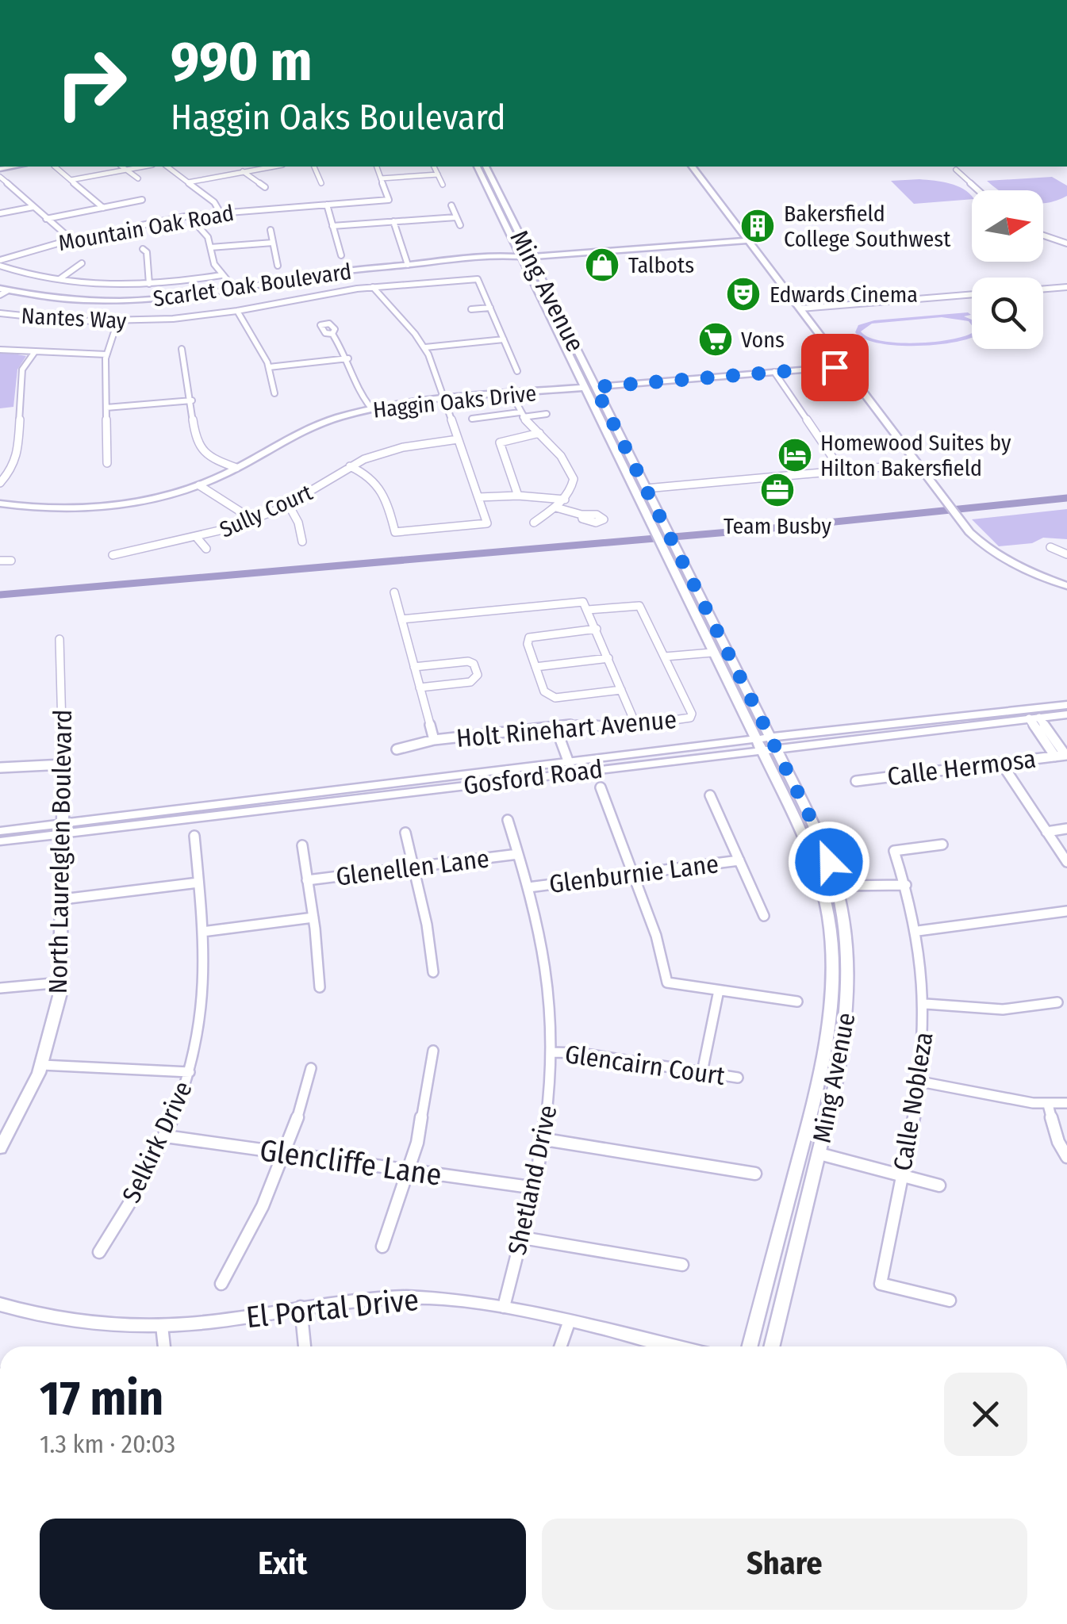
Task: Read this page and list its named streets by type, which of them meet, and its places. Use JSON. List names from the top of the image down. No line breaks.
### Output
{"streets":{"main road":["Scarlet Oak Boulevard","Ming Avenue","Haggin Oaks Drive","Gosford Road","North Laurelglen Boulevard","El Portal Drive"],"street":["Mountain Oak Road","Nantes Way","Sully Court","Holt Rinehart Avenue","Calle Hermosa","Glenellen Lane","Glenburnie Lane","Glencairn Court","Calle Nobleza","Selkirk Drive","Glencliffe Lane","Shetland Drive"]},"crossings":[["Scarlet Oak Boulevard","Ming Avenue"],["Ming Avenue","Haggin Oaks Drive"],["Ming Avenue","Gosford Road"],["Gosford Road","North Laurelglen Boulevard"],["Glenellen Lane","Shetland Drive"],["Glenburnie Lane","Shetland Drive"],["Glencairn Court","Shetland Drive"],["Selkirk Drive","Glencliffe Lane"],["Glencliffe Lane","Shetland Drive"],["Shetland Drive","El Portal Drive"]],"places":{"building":["Bakersfield College Southwest"],"shop":["Talbots"],"theatre":["Edwards Cinema"],"supermarket":["Vons"],"hotel":["Homewood Suites by Hilton Bakersfield"],"office":["Team Busby"]},"north":"right","page":{"turn":["990 m","Haggin Oaks Boulevard"],"heading":["17 min","1.3 km · 20:03"],"buttons":["Exit","Share"]}}
